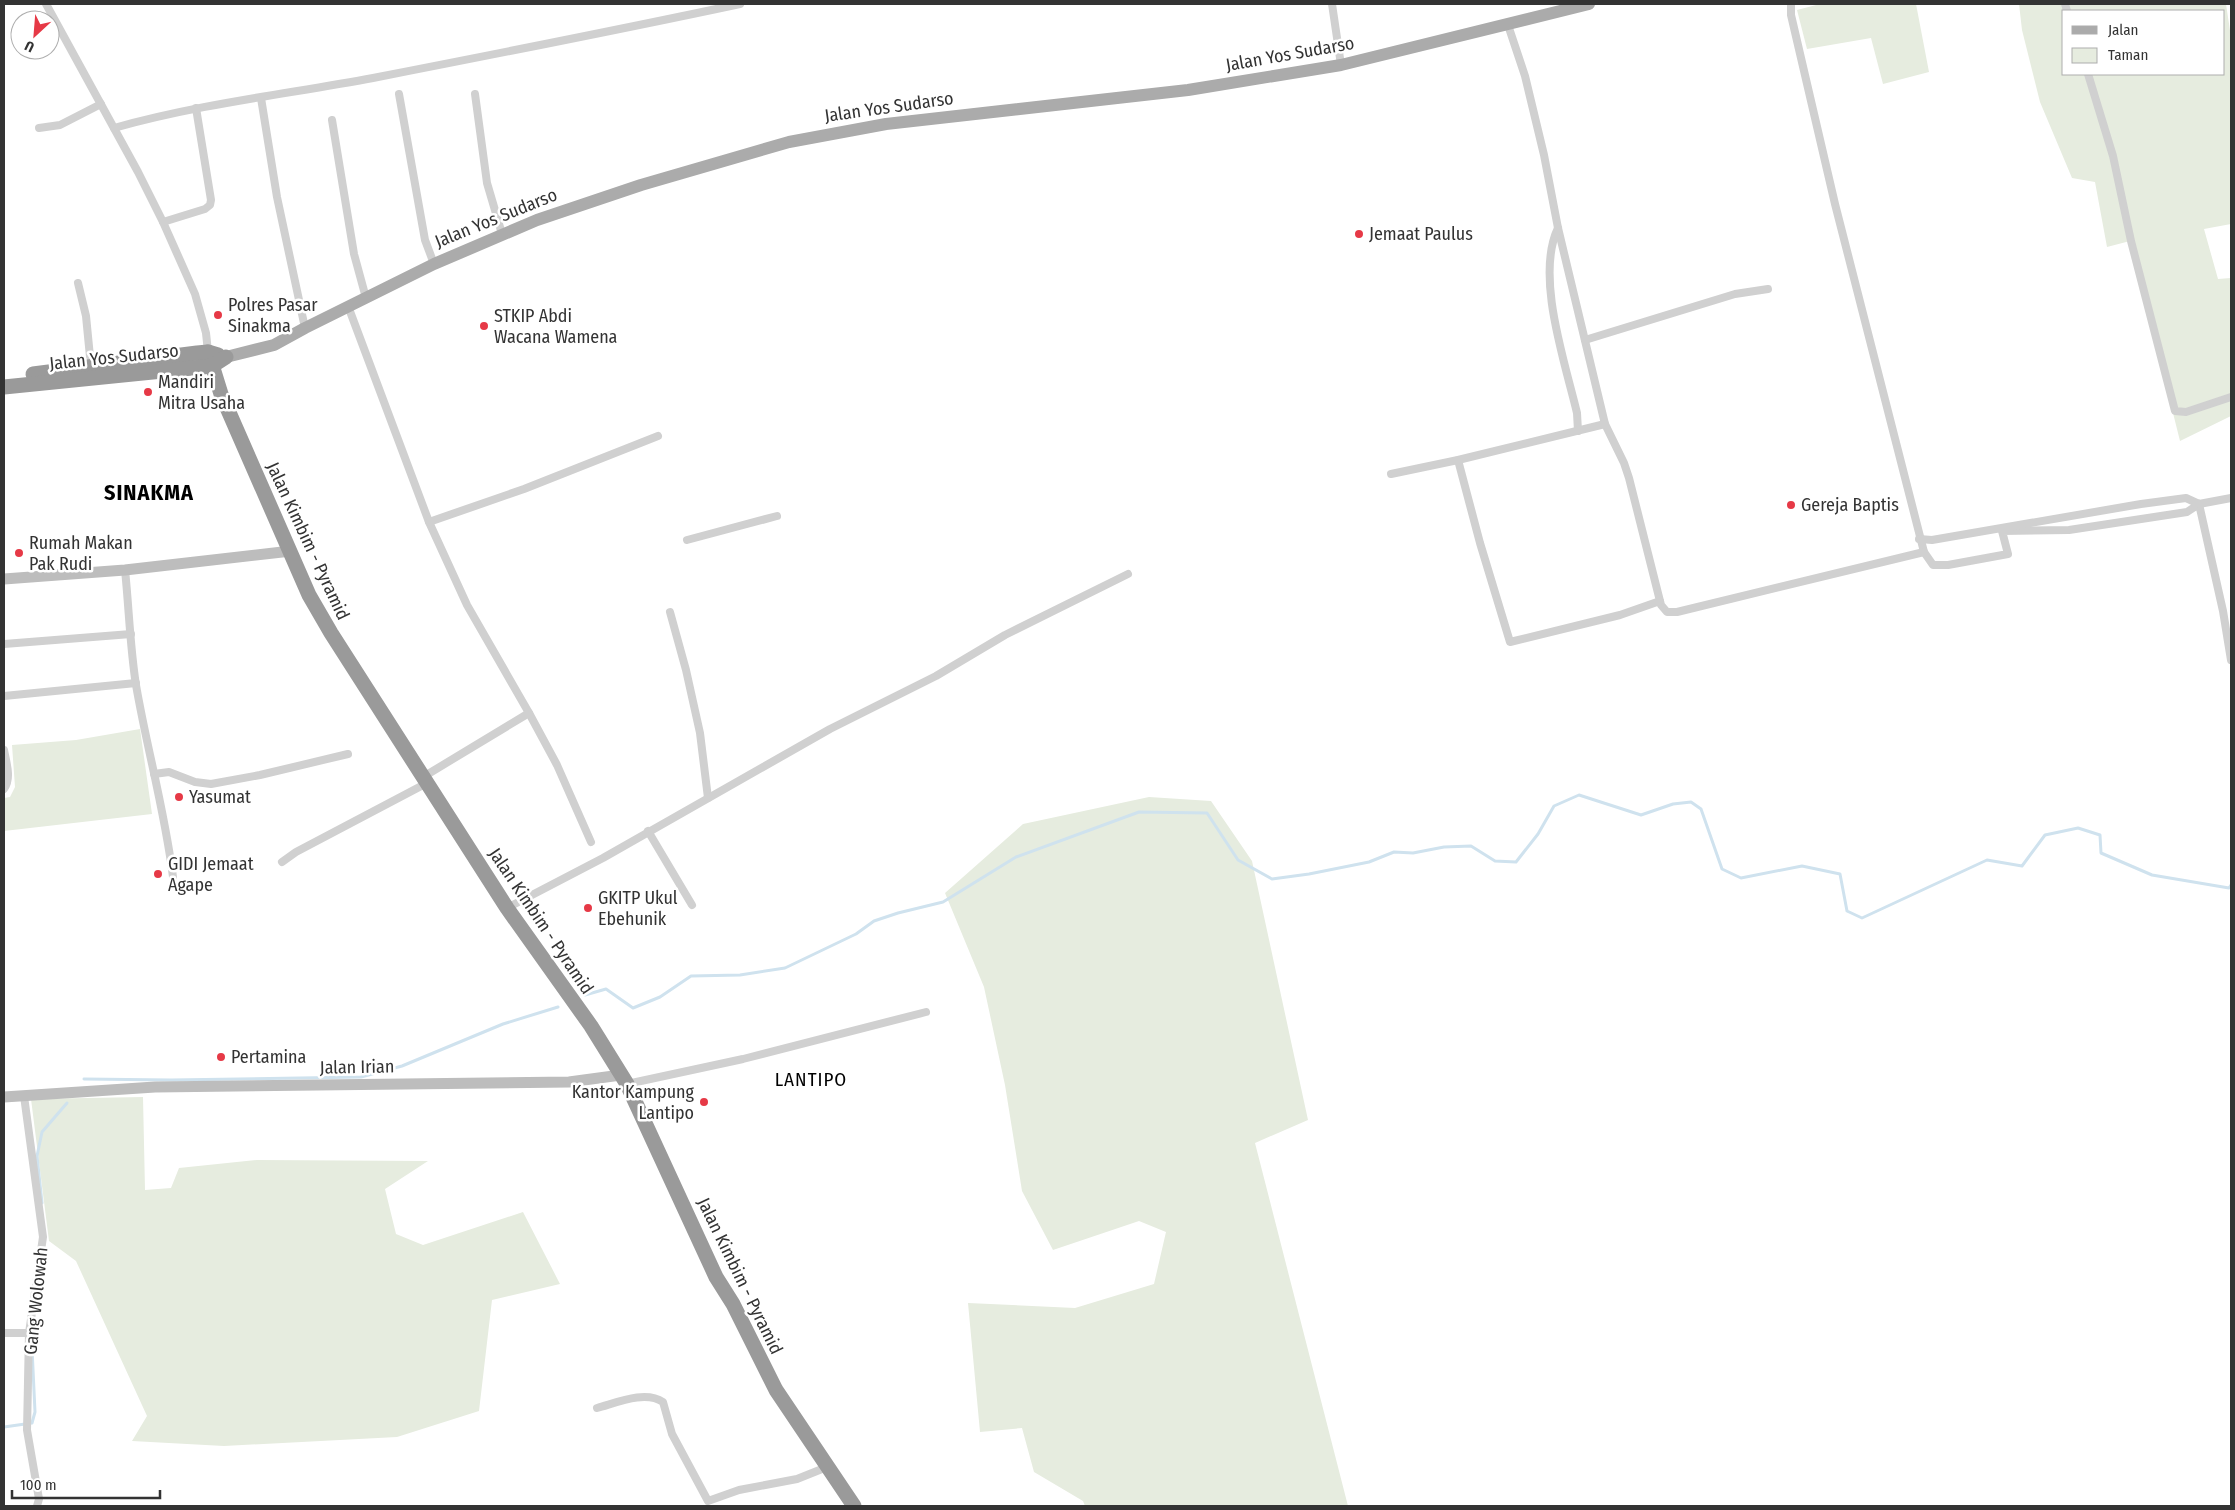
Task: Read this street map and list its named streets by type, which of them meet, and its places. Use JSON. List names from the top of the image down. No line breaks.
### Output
{"streets":{"highway":["Jalan Yos Sudarso","Jalan Kimbim - Pyramid"],"main road":["Jalan Irian"],"street":["Gang Wolowah"]},"crossings":[["Jalan Yos Sudarso","Jalan Kimbim - Pyramid"],["Jalan Kimbim - Pyramid","Jalan Irian"],["Jalan Irian","Gang Wolowah"]],"districts":["SINAKMA","LANTIPO"],"places":["Jemaat Paulus","Polres Pasar Sinakma","STKIP Abdi Wacana Wamena","Mandiri Mitra Usaha","Gereja Baptis","Rumah Makan Pak Rudi","Yasumat","GIDI Jemaat Agape","GKITP Ukul Ebehunik","Pertamina","Kantor Kampung Lantipo"],"legend":["Jalan","Taman"],"scale_bar":"100 m","north":"bottom left"}
